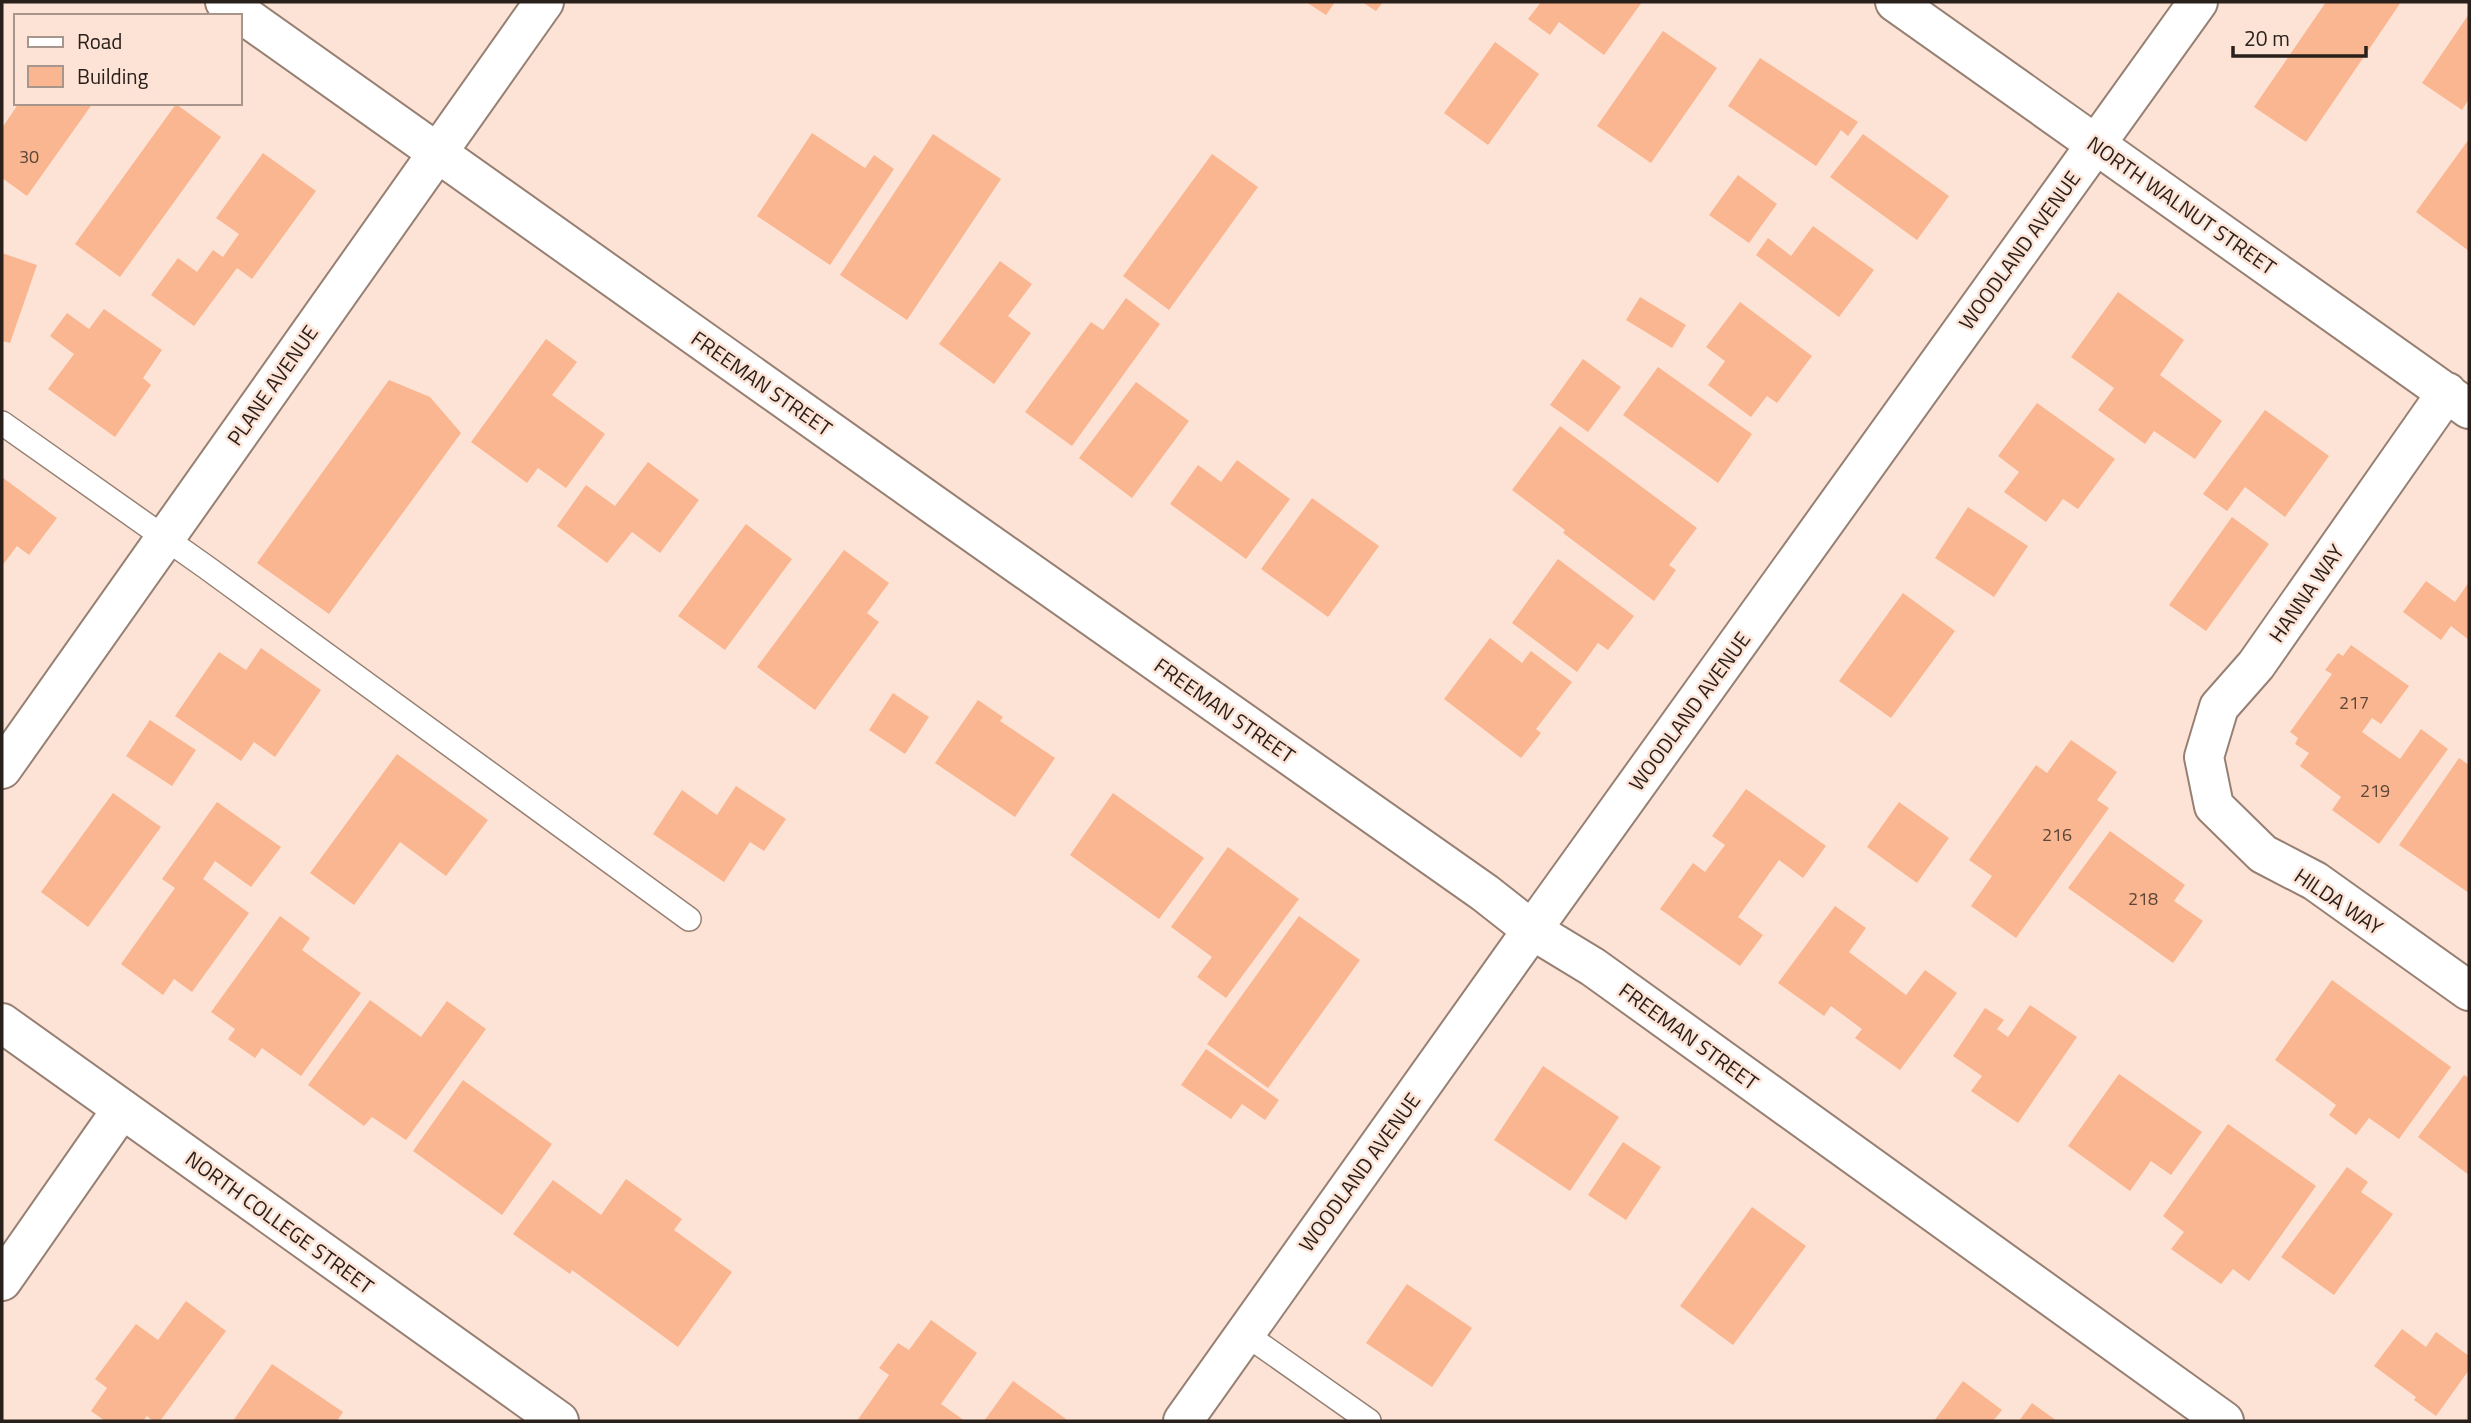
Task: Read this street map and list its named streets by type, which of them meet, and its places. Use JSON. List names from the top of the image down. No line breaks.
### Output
{"streets":{"street":["NORTH WALNUT STREET","WOODLAND AVENUE","FREEMAN STREET","PLANE AVENUE","HANNA WAY","HILDA WAY","NORTH COLLEGE STREET"]},"crossings":[["NORTH WALNUT STREET","WOODLAND AVENUE"],["NORTH WALNUT STREET","HANNA WAY"],["WOODLAND AVENUE","FREEMAN STREET"],["FREEMAN STREET","PLANE AVENUE"],["HANNA WAY","HILDA WAY"]],"house_numbers":["30","217","219","216","218"],"legend":["Road","Building"],"scale_bar":"20 m"}
